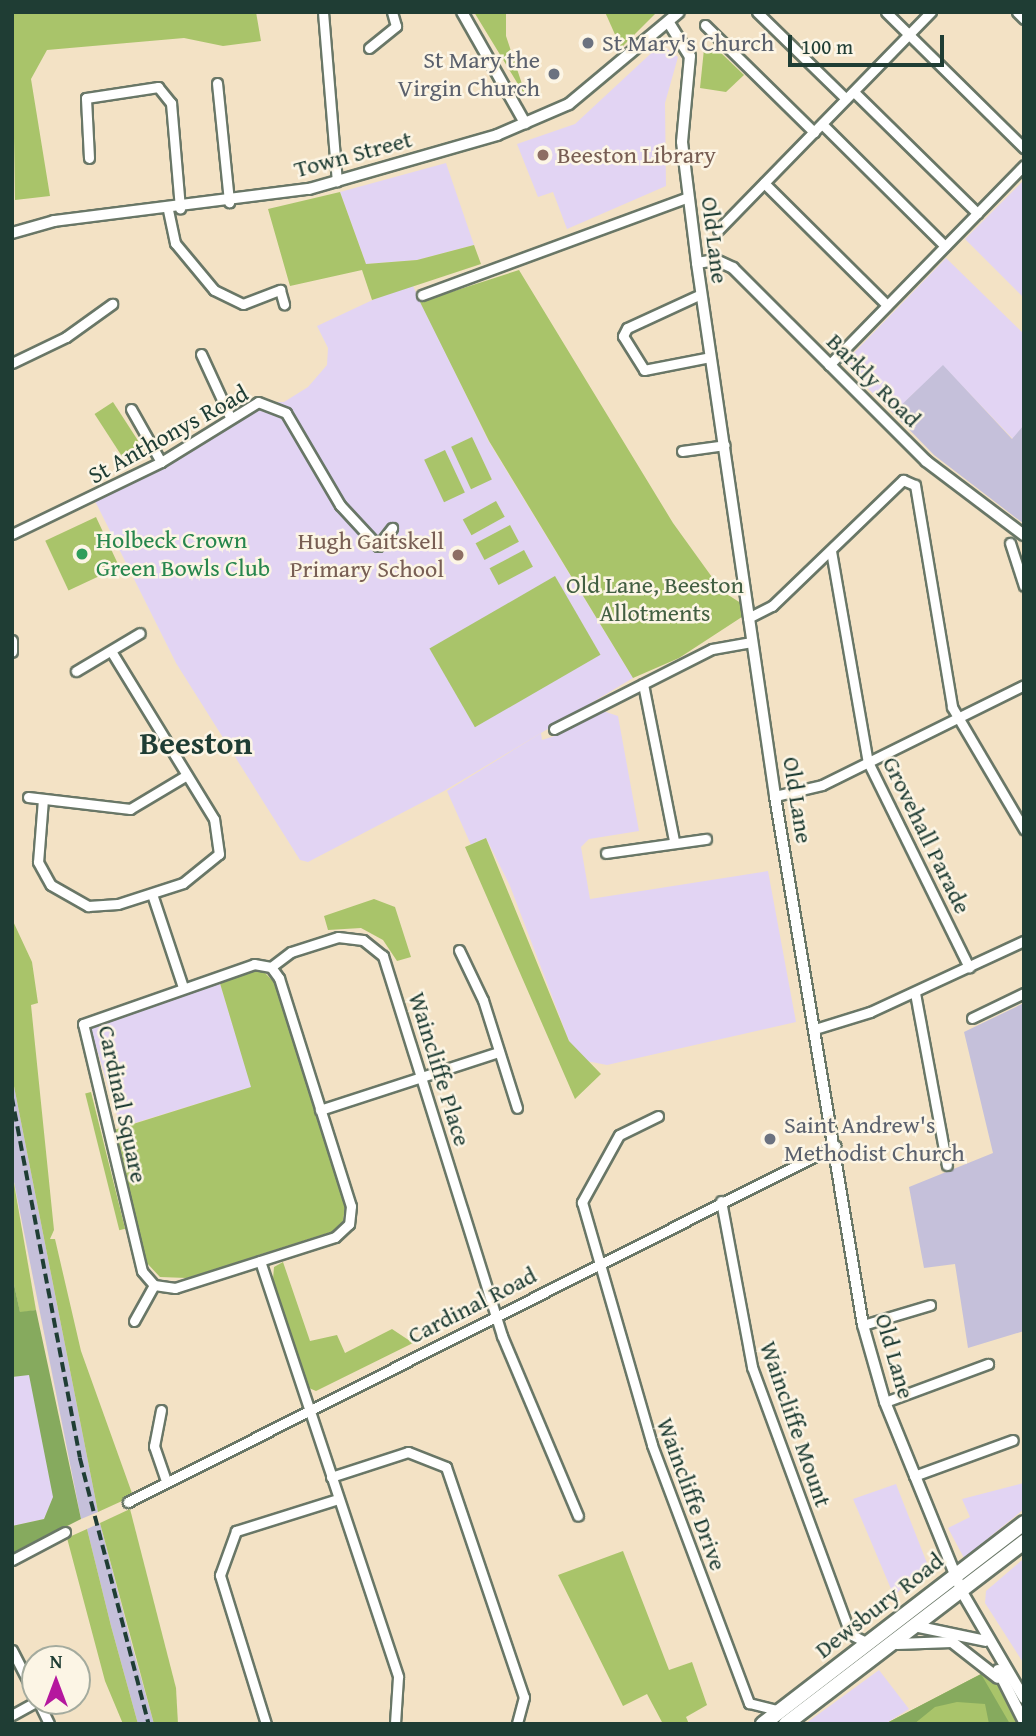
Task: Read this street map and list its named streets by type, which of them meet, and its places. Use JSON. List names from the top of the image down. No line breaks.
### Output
{"streets":{"main road":["Dewsbury Road"],"street":["Town Street","Old Lane","Barkly Road","St Anthonys Road","Grovehall Parade","Waincliffe Place","Cardinal Square","Cardinal Road","Waincliffe Mount","Waincliffe Drive"]},"crossings":[["Town Street","Old Lane"],["Old Lane","Barkly Road"],["Old Lane","Cardinal Road"],["Old Lane","Dewsbury Road"],["Waincliffe Place","Cardinal Square"],["Waincliffe Place","Cardinal Road"],["Cardinal Road","Waincliffe Mount"],["Cardinal Road","Waincliffe Drive"],["Waincliffe Mount","Dewsbury Road"],["Waincliffe Drive","Dewsbury Road"]],"districts":["Beeston"],"parks":["Old Lane, Beeston Allotments"],"places":["St Mary's Church","St Mary the Virgin Church","Beeston Library","Holbeck Crown Green Bowls Club","Hugh Gaitskell Primary School","Saint Andrew's Methodist Church"],"scale_bar":"100 m","north":"top"}
